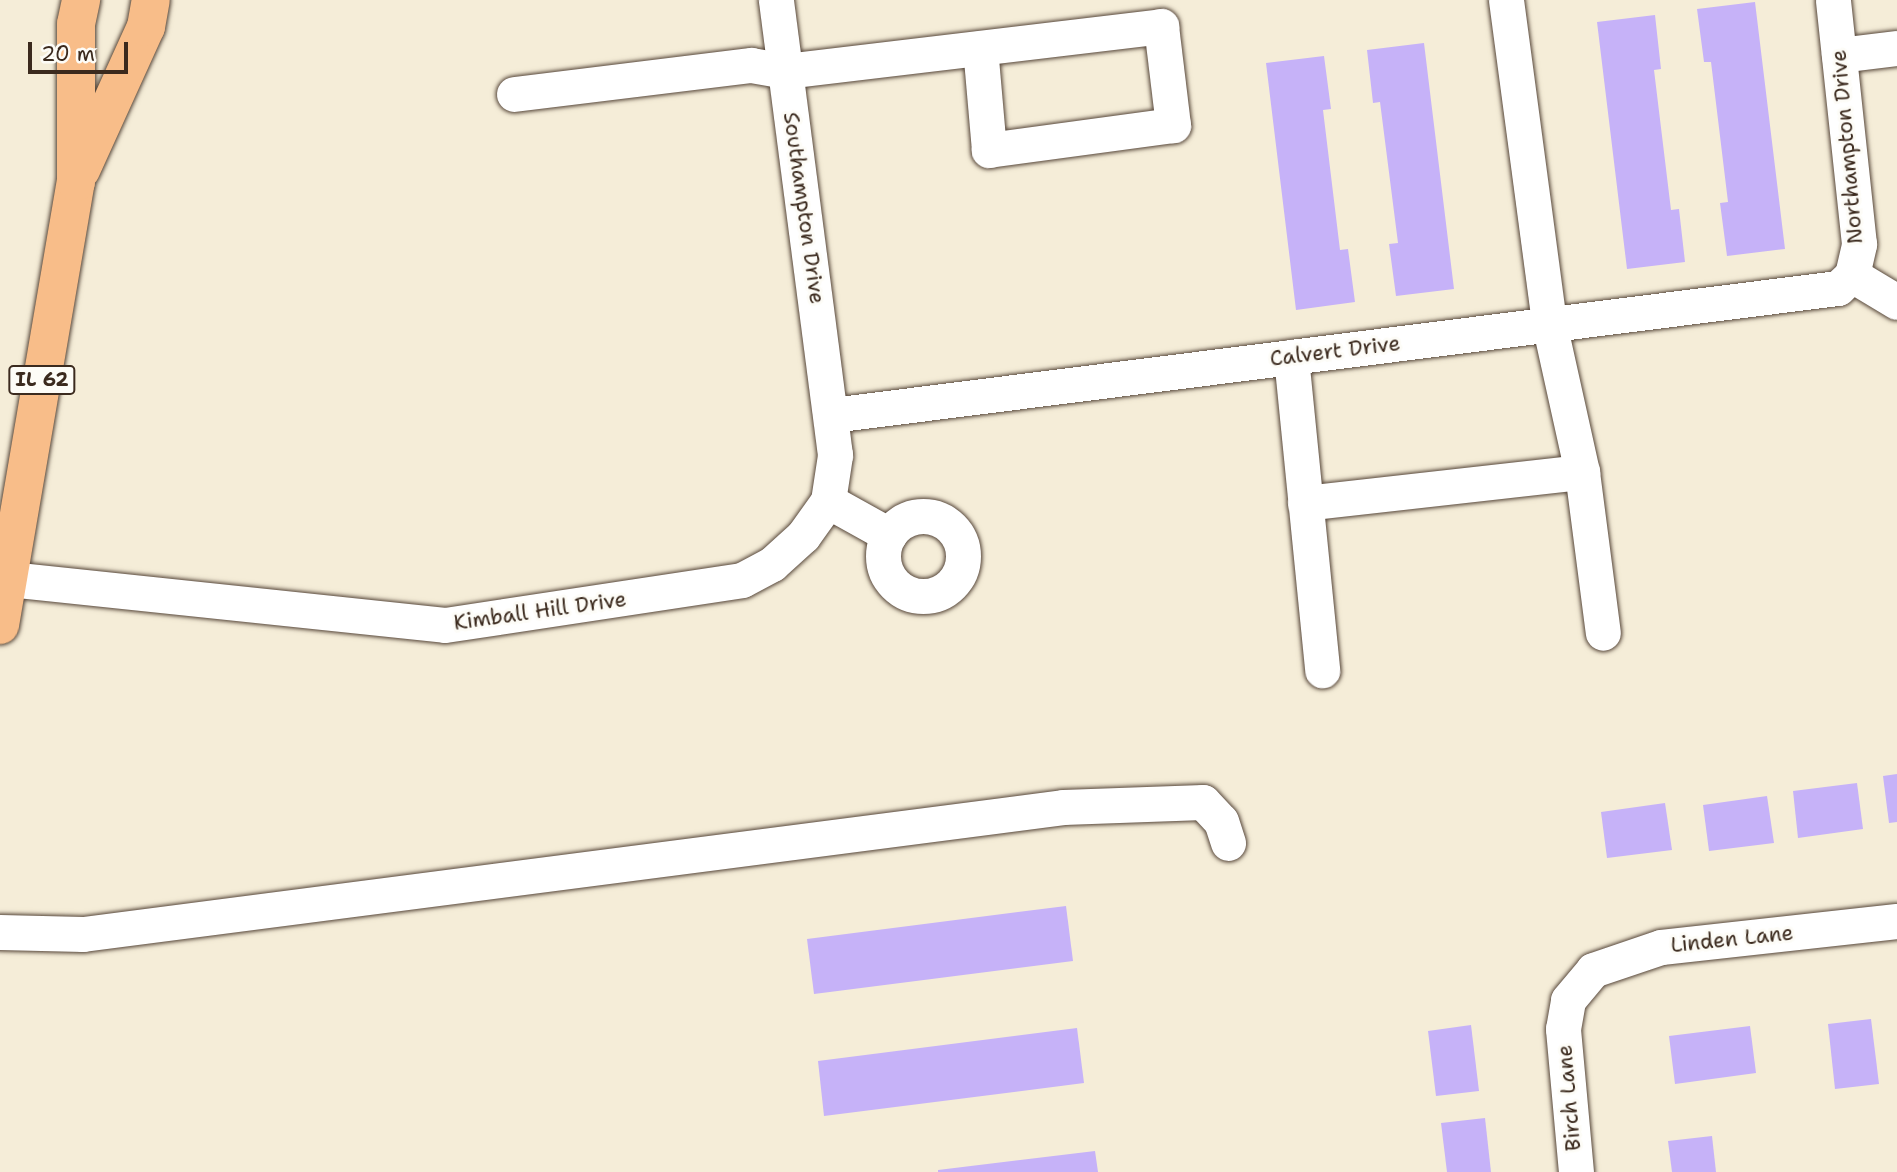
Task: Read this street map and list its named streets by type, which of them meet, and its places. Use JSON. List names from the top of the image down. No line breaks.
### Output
{"streets":{"main road":["IL 62"],"street":["Northampton Drive","Southampton Drive","Calvert Drive","Kimball Hill Drive","Linden Lane","Birch Lane"]},"crossings":[["Northampton Drive","Calvert Drive"],["Southampton Drive","Calvert Drive"],["Southampton Drive","Kimball Hill Drive"],["Calvert Drive","Kimball Hill Drive"],["IL 62","Kimball Hill Drive"],["Linden Lane","Birch Lane"]],"scale_bar":"20 m"}
